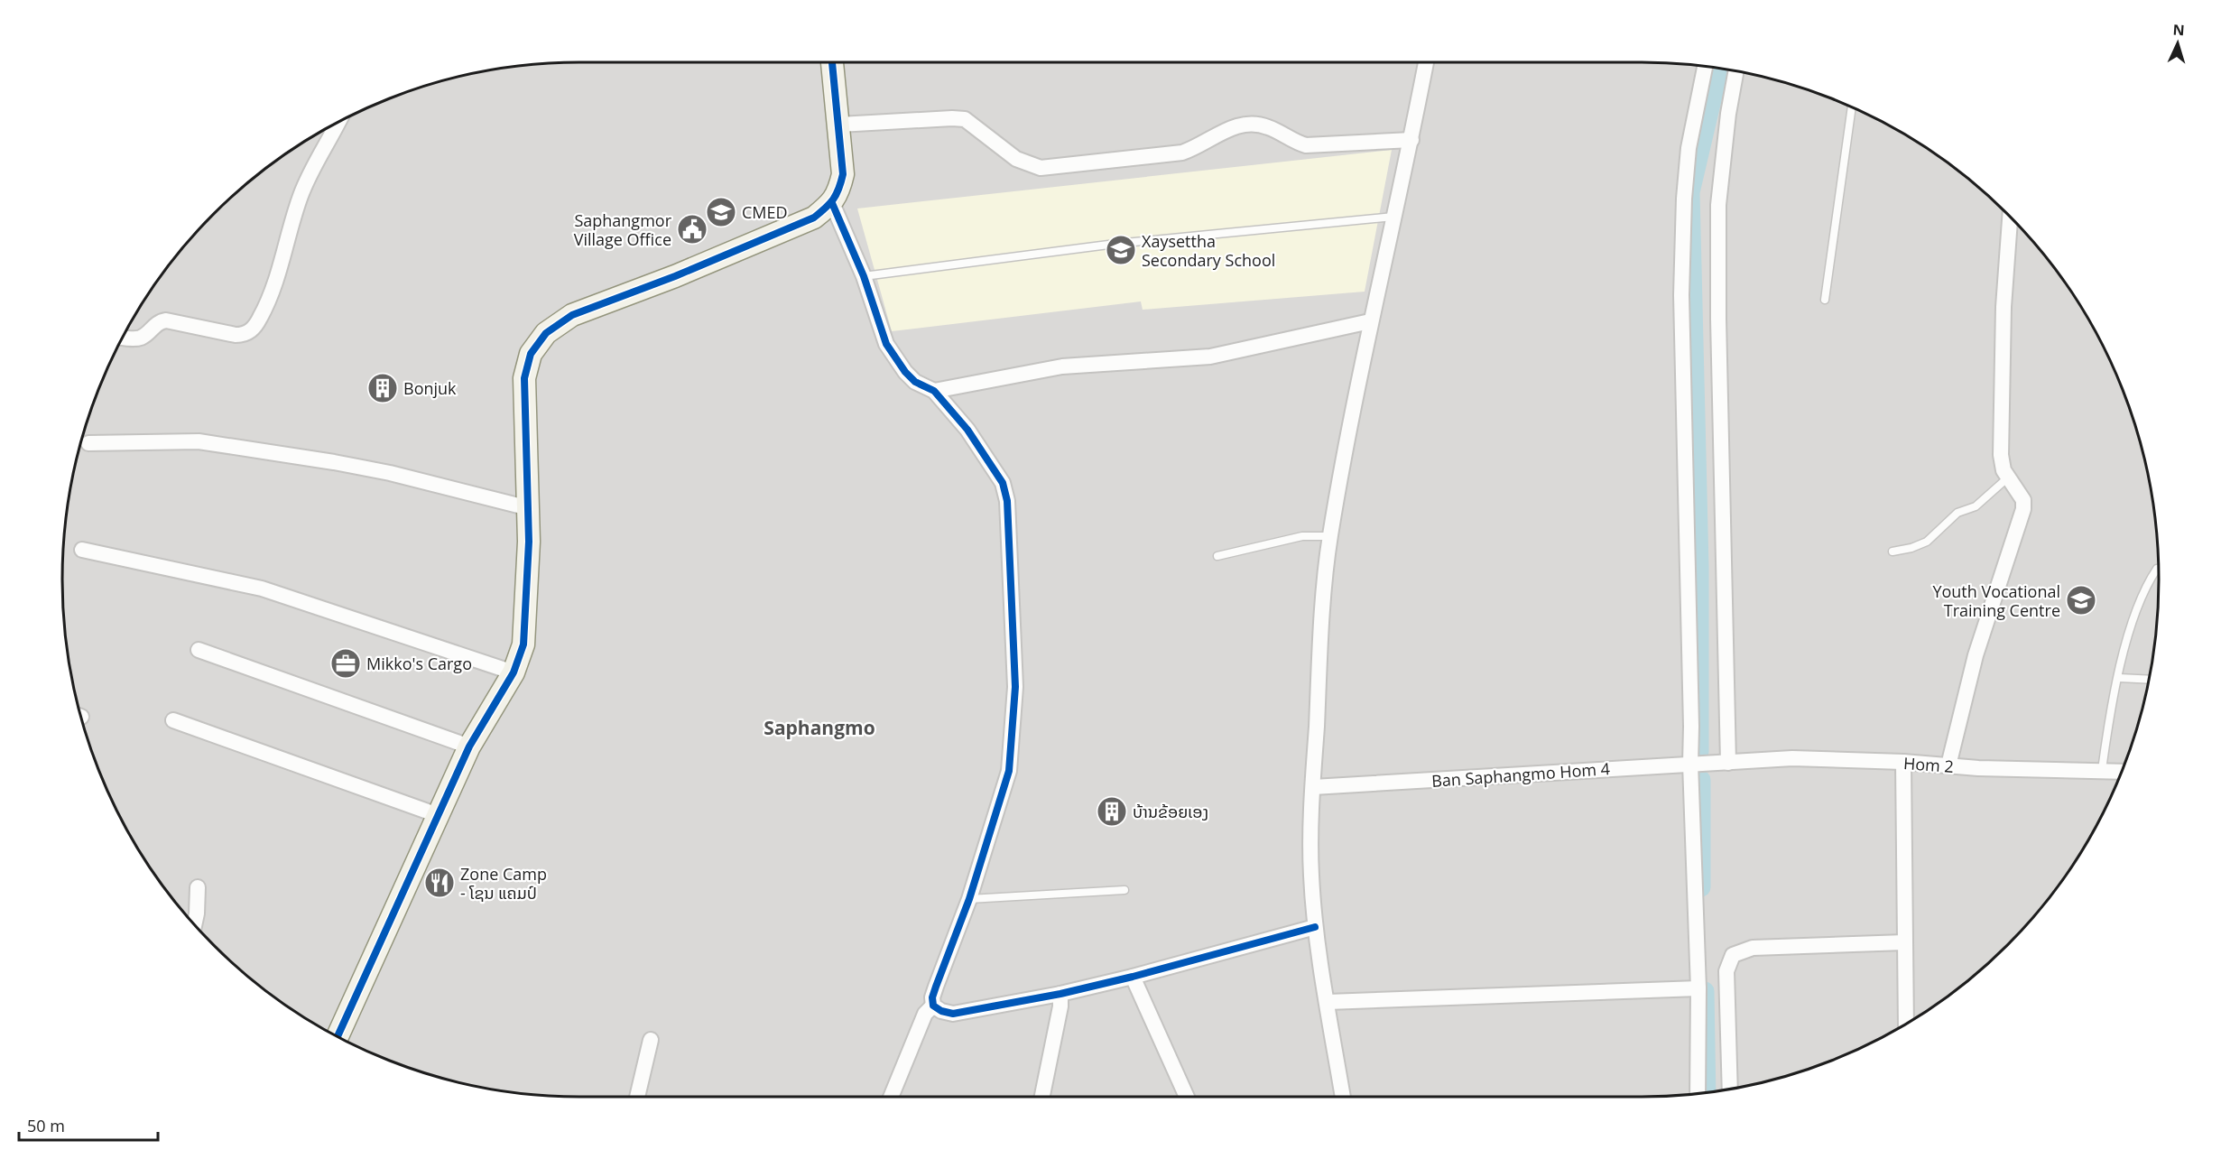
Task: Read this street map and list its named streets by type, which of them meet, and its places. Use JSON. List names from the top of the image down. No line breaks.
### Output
{"streets":{"street":["Hom 2","Ban Saphangmo Hom 4"]},"crossings":[["Hom 2","Ban Saphangmo Hom 4"]],"districts":["Saphangmo"],"places":{"school or university":["CMED","Xaysettha Secondary School","Youth Vocational Training Centre"],"public building":["Saphangmor Village Office"],"building":["Bonjuk","ບ້ານຂ້ອຍເອງ"],"office":["Mikko's Cargo"],"restaurant":["Zone Camp - ໂຊນ ແຄມປ໌"]},"scale_bar":"50 m","north":"top"}
